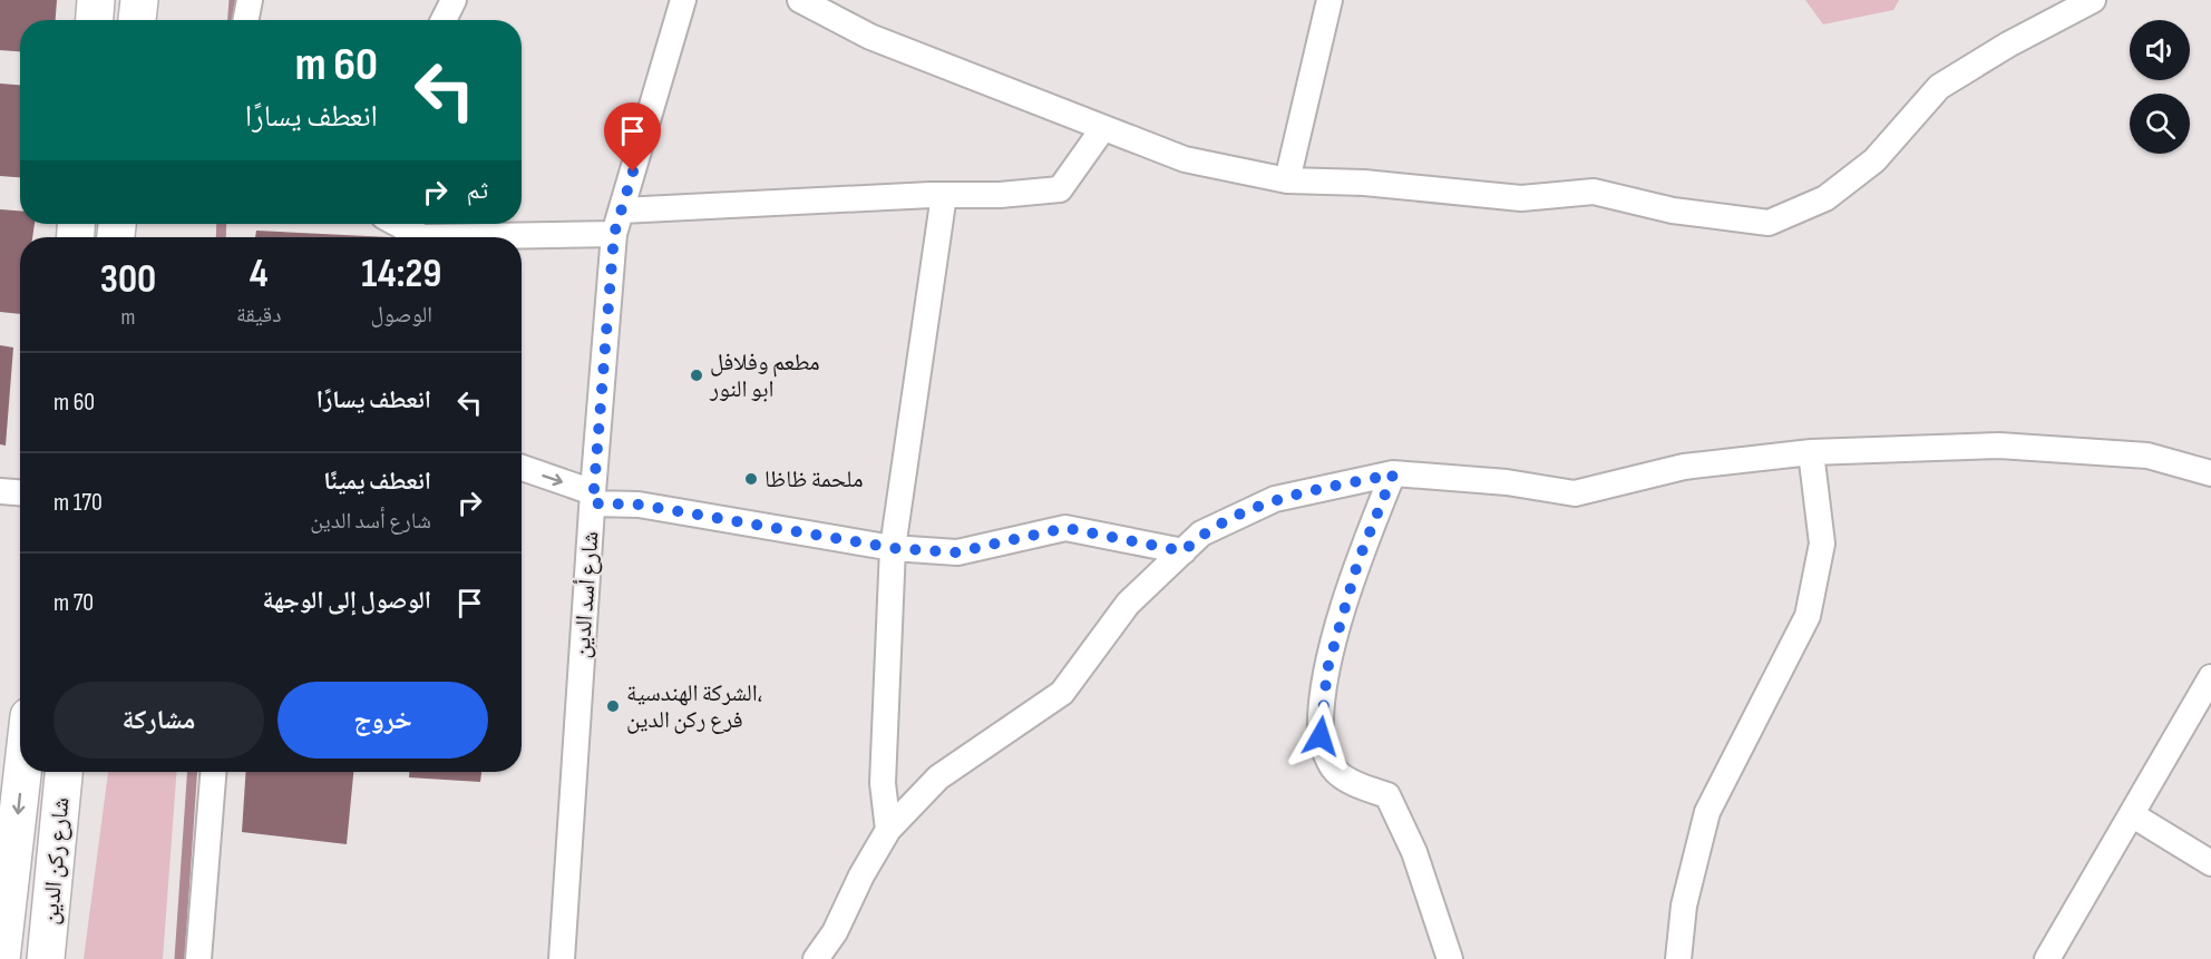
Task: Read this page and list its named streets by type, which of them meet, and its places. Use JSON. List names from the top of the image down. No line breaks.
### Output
{"streets":{"main road":["شارع ركن الدين"],"street":["شارع أسد الدين"]},"places":["مطعم وفلافل ابو النور","ملحمة ظاظا","الشركة الهندسية، فرع ركن الدين"],"page":{"turn":["60 m","انعطف يسارًا"],"then":"ثم","eta":["14:29","الوصول","4","دقيقة","300","m"],"list":[{"name":"انعطف يسارًا","value":"60 m"},{"name":"انعطف يمينًا","note":"شارع أسد الدين","value":"170 m"},{"name":"الوصول إلى الوجهة","value":"70 m"}],"buttons":["خروج","مشاركة"]}}
